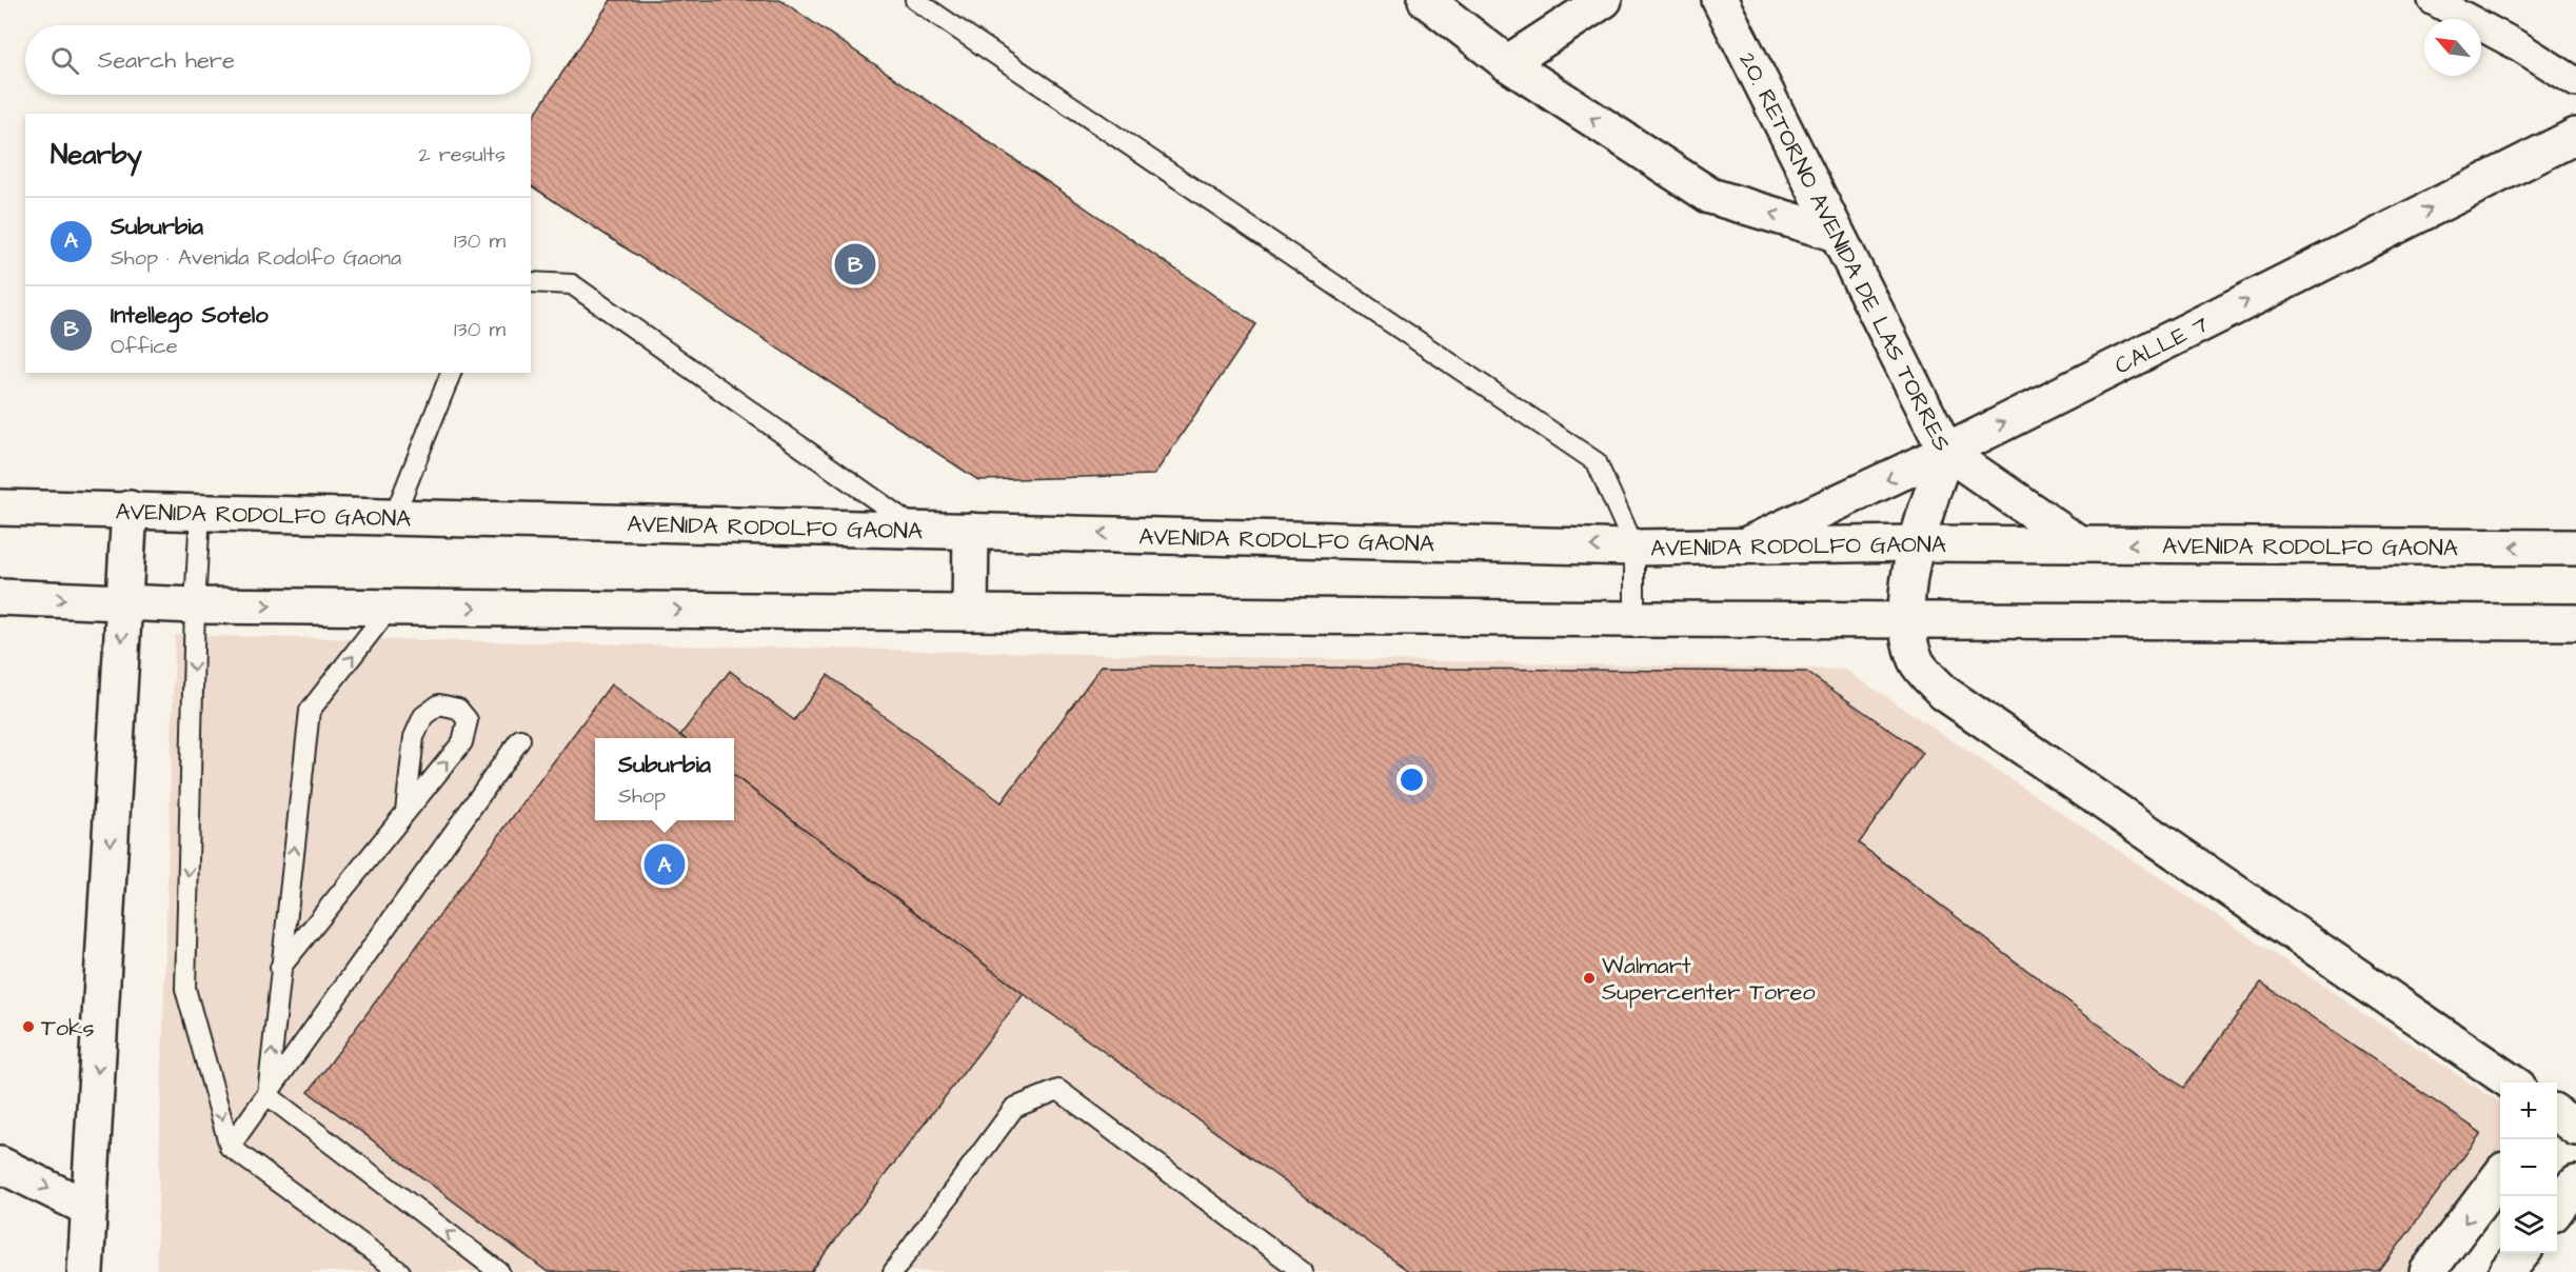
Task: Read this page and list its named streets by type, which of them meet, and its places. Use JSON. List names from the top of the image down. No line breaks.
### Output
{"streets":{"main road":["2O. RETORNO AVENIDA DE LAS TORRES","CALLE 7","AVENIDA RODOLFO GAONA"]},"crossings":[["2O. RETORNO AVENIDA DE LAS TORRES","CALLE 7"],["2O. RETORNO AVENIDA DE LAS TORRES","AVENIDA RODOLFO GAONA"],["CALLE 7","AVENIDA RODOLFO GAONA"]],"places":["Walmart Supercenter Toreo","Toks"],"north":"top left","page":{"search":"Search here","heading":["Nearby","2 results"],"list":[{"mark":"A","name":"Suburbia","note":"Shop · Avenida Rodolfo Gaona","value":"130 m"},{"mark":"B","name":"Intellego Sotelo","note":"Office","value":"130 m"}],"pins":["B","A"],"popup":["Suburbia","Shop"],"map_buttons":["+","−"]}}
